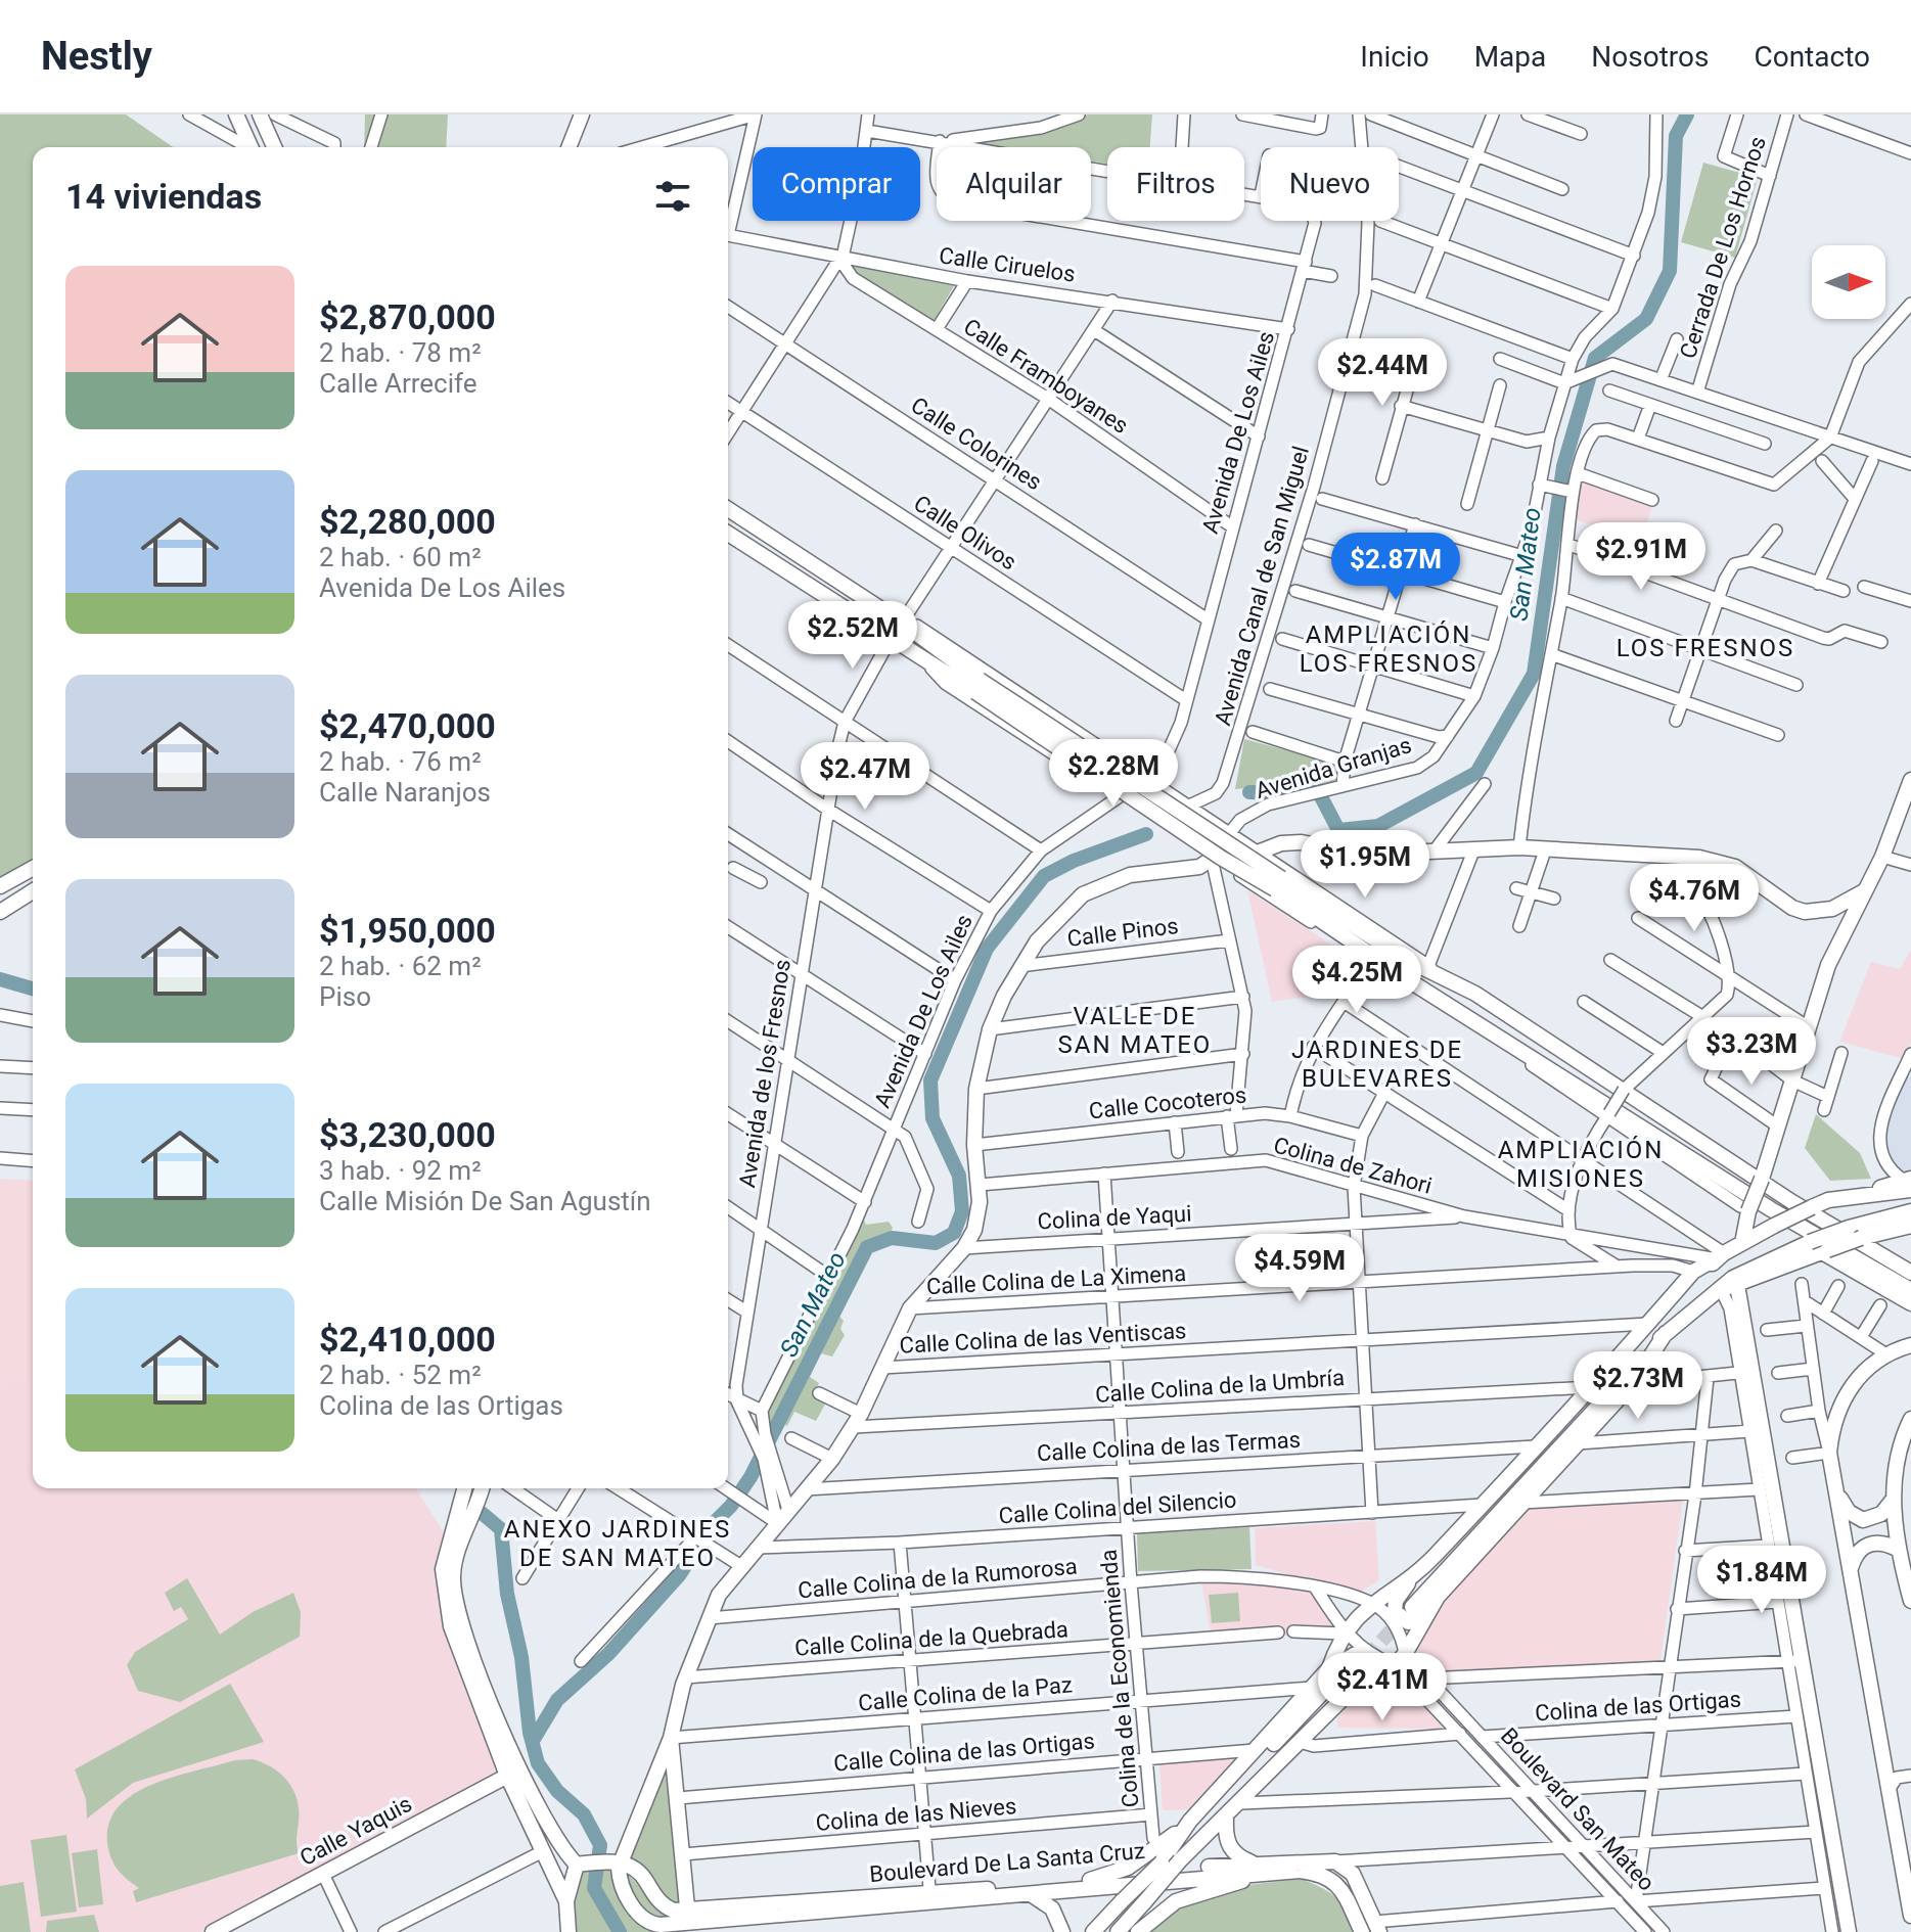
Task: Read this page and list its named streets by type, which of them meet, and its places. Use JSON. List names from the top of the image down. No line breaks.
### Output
{"streets":{"main road":["Calle Yaquis","Boulevard De La Santa Cruz"],"street":["Cerrada De Los Hornos","Calle Ciruelos","Calle Framboyanes","Avenida De Los Ailes","Calle Colorines","Calle Olivos","Avenida Canal de San Miguel","Avenida Granjas","Calle Pinos","Avenida de los Fresnos","Calle Cocoteros","Colina de Zahori","Colina de Yaqui","Calle Colina de La Ximena","Calle Colina de las Ventiscas","Calle Colina de la Umbría","Calle Colina de las Termas","Calle Colina del Silencio","Calle Colina de la Rumorosa","Calle Colina de la Quebrada","Colina de la Economienda","Calle Colina de la Paz","Colina de las Ortigas","Calle Colina de las Ortigas","Boulevard San Mateo","Colina de las Nieves"]},"crossings":[["Calle Ciruelos","Calle Framboyanes"],["Calle Ciruelos","Avenida De Los Ailes"],["Calle Framboyanes","Avenida De Los Ailes"],["Avenida De Los Ailes","Calle Colorines"],["Avenida De Los Ailes","Calle Olivos"],["Colina de Zahori","Colina de Yaqui"],["Colina de Zahori","Colina de la Economienda"],["Colina de Yaqui","Colina de la Economienda"],["Calle Colina de La Ximena","Colina de la Economienda"],["Calle Colina de las Ventiscas","Colina de la Economienda"],["Calle Colina de la Umbría","Colina de la Economienda"],["Calle Colina de las Termas","Colina de la Economienda"],["Calle Colina del Silencio","Colina de la Economienda"],["Calle Colina de la Rumorosa","Colina de la Economienda"],["Calle Colina de la Rumorosa","Boulevard San Mateo"],["Calle Colina de la Quebrada","Colina de la Economienda"],["Colina de la Economienda","Calle Colina de la Paz"],["Colina de la Economienda","Calle Colina de las Ortigas"],["Colina de la Economienda","Colina de las Nieves"],["Colina de las Ortigas","Boulevard San Mateo"]],"districts":["AMPLIACIÓN LOS FRESNOS","LOS FRESNOS","VALLE DE SAN MATEO","JARDINES DE BULEVARES","AMPLIACIÓN MISIONES","ANEXO JARDINES DE SAN MATEO"],"water":["San Mateo"],"north":"right","page":{"header":"Nestly","nav":["Inicio","Mapa","Nosotros","Contacto"],"chip":["Comprar","Alquilar","Filtros","Nuevo"],"heading":"14 viviendas","list":[{"name":"$2,870,000","note":"2 hab. · 78 m² · Calle Arrecife"},{"name":"$2,280,000","note":"2 hab. · 60 m² · Avenida De Los Ailes"},{"name":"$2,470,000","note":"2 hab. · 76 m² · Calle Naranjos"},{"name":"$1,950,000","note":"2 hab. · 62 m² · Piso"},{"name":"$3,230,000","note":"3 hab. · 92 m² · Calle Misión De San Agustín"},{"name":"$2,410,000","note":"2 hab. · 52 m² · Colina de las Ortigas"}],"price":["$2.44M","$2.91M","$2.87M","$2.52M","$2.28M","$2.47M","$1.95M","$4.76M","$4.25M","$3.23M","$4.59M","$2.73M","$1.84M","$2.41M"]}}
